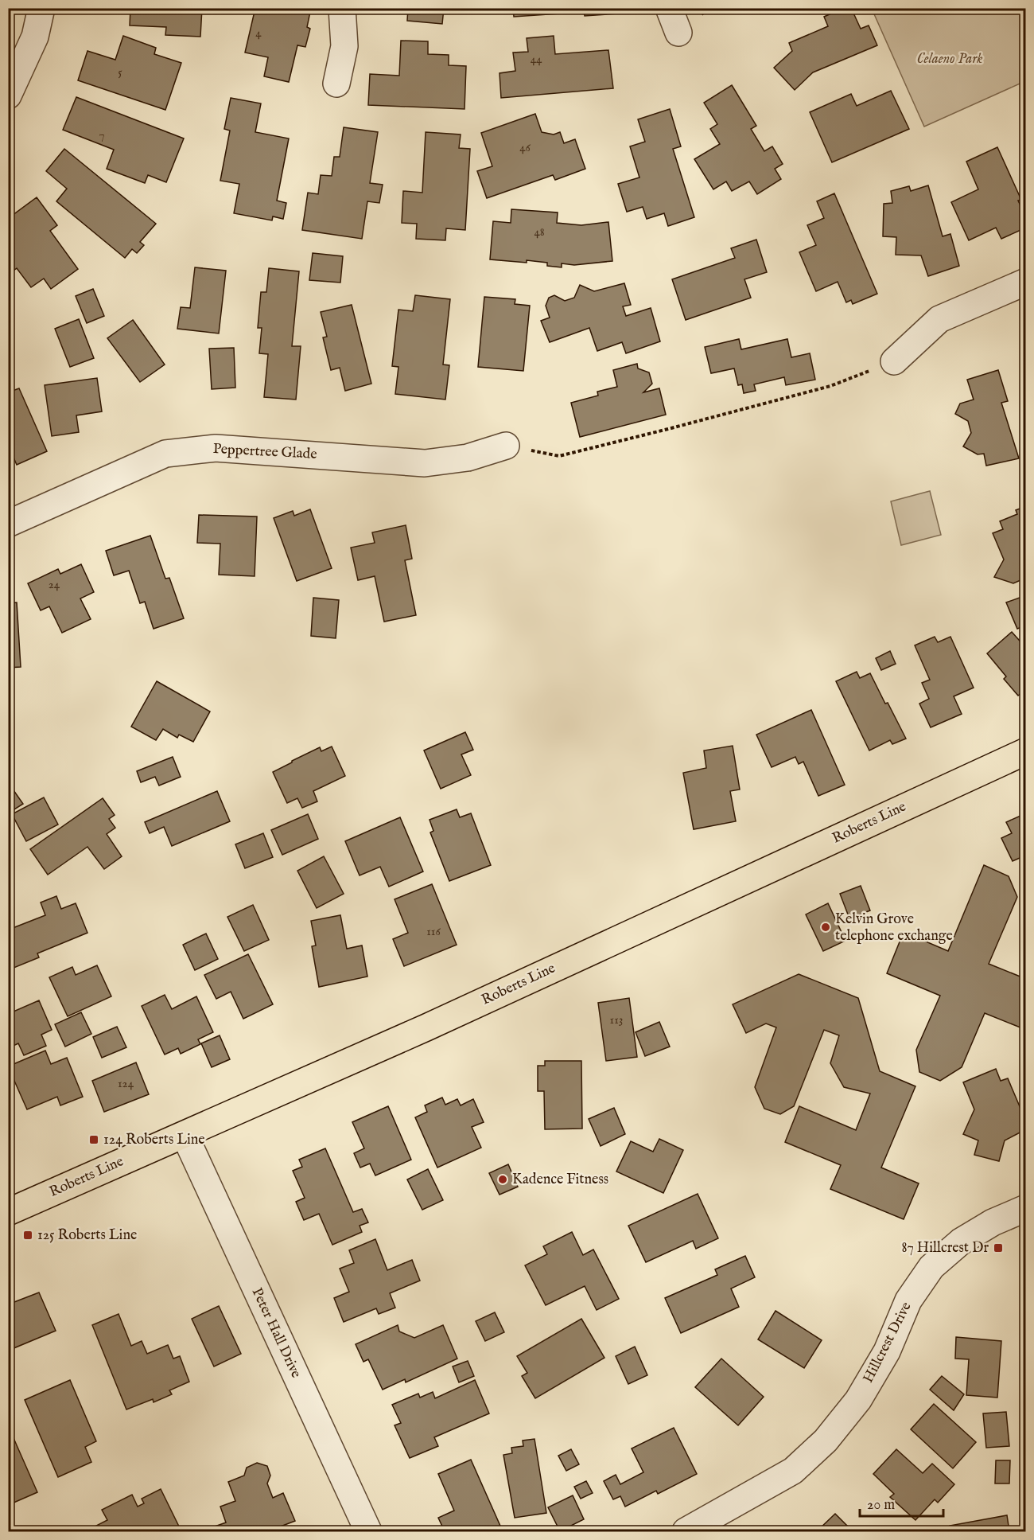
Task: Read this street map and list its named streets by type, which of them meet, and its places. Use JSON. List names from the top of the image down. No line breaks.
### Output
{"streets":{"main road":["Roberts Line"],"street":["Peppertree Glade","Peter Hall Drive","Hillcrest Drive"]},"crossings":[["Roberts Line","Peter Hall Drive"]],"parks":["Celaeno Park"],"places":{"other":["Kelvin Grove telephone exchange","Kadence Fitness"],"transit":["124 Roberts Line","125 Roberts Line","87 Hillcrest Dr"]},"house_numbers":["4","44","5","7","46","48","24","116","113","124"],"scale_bar":"20 m"}
